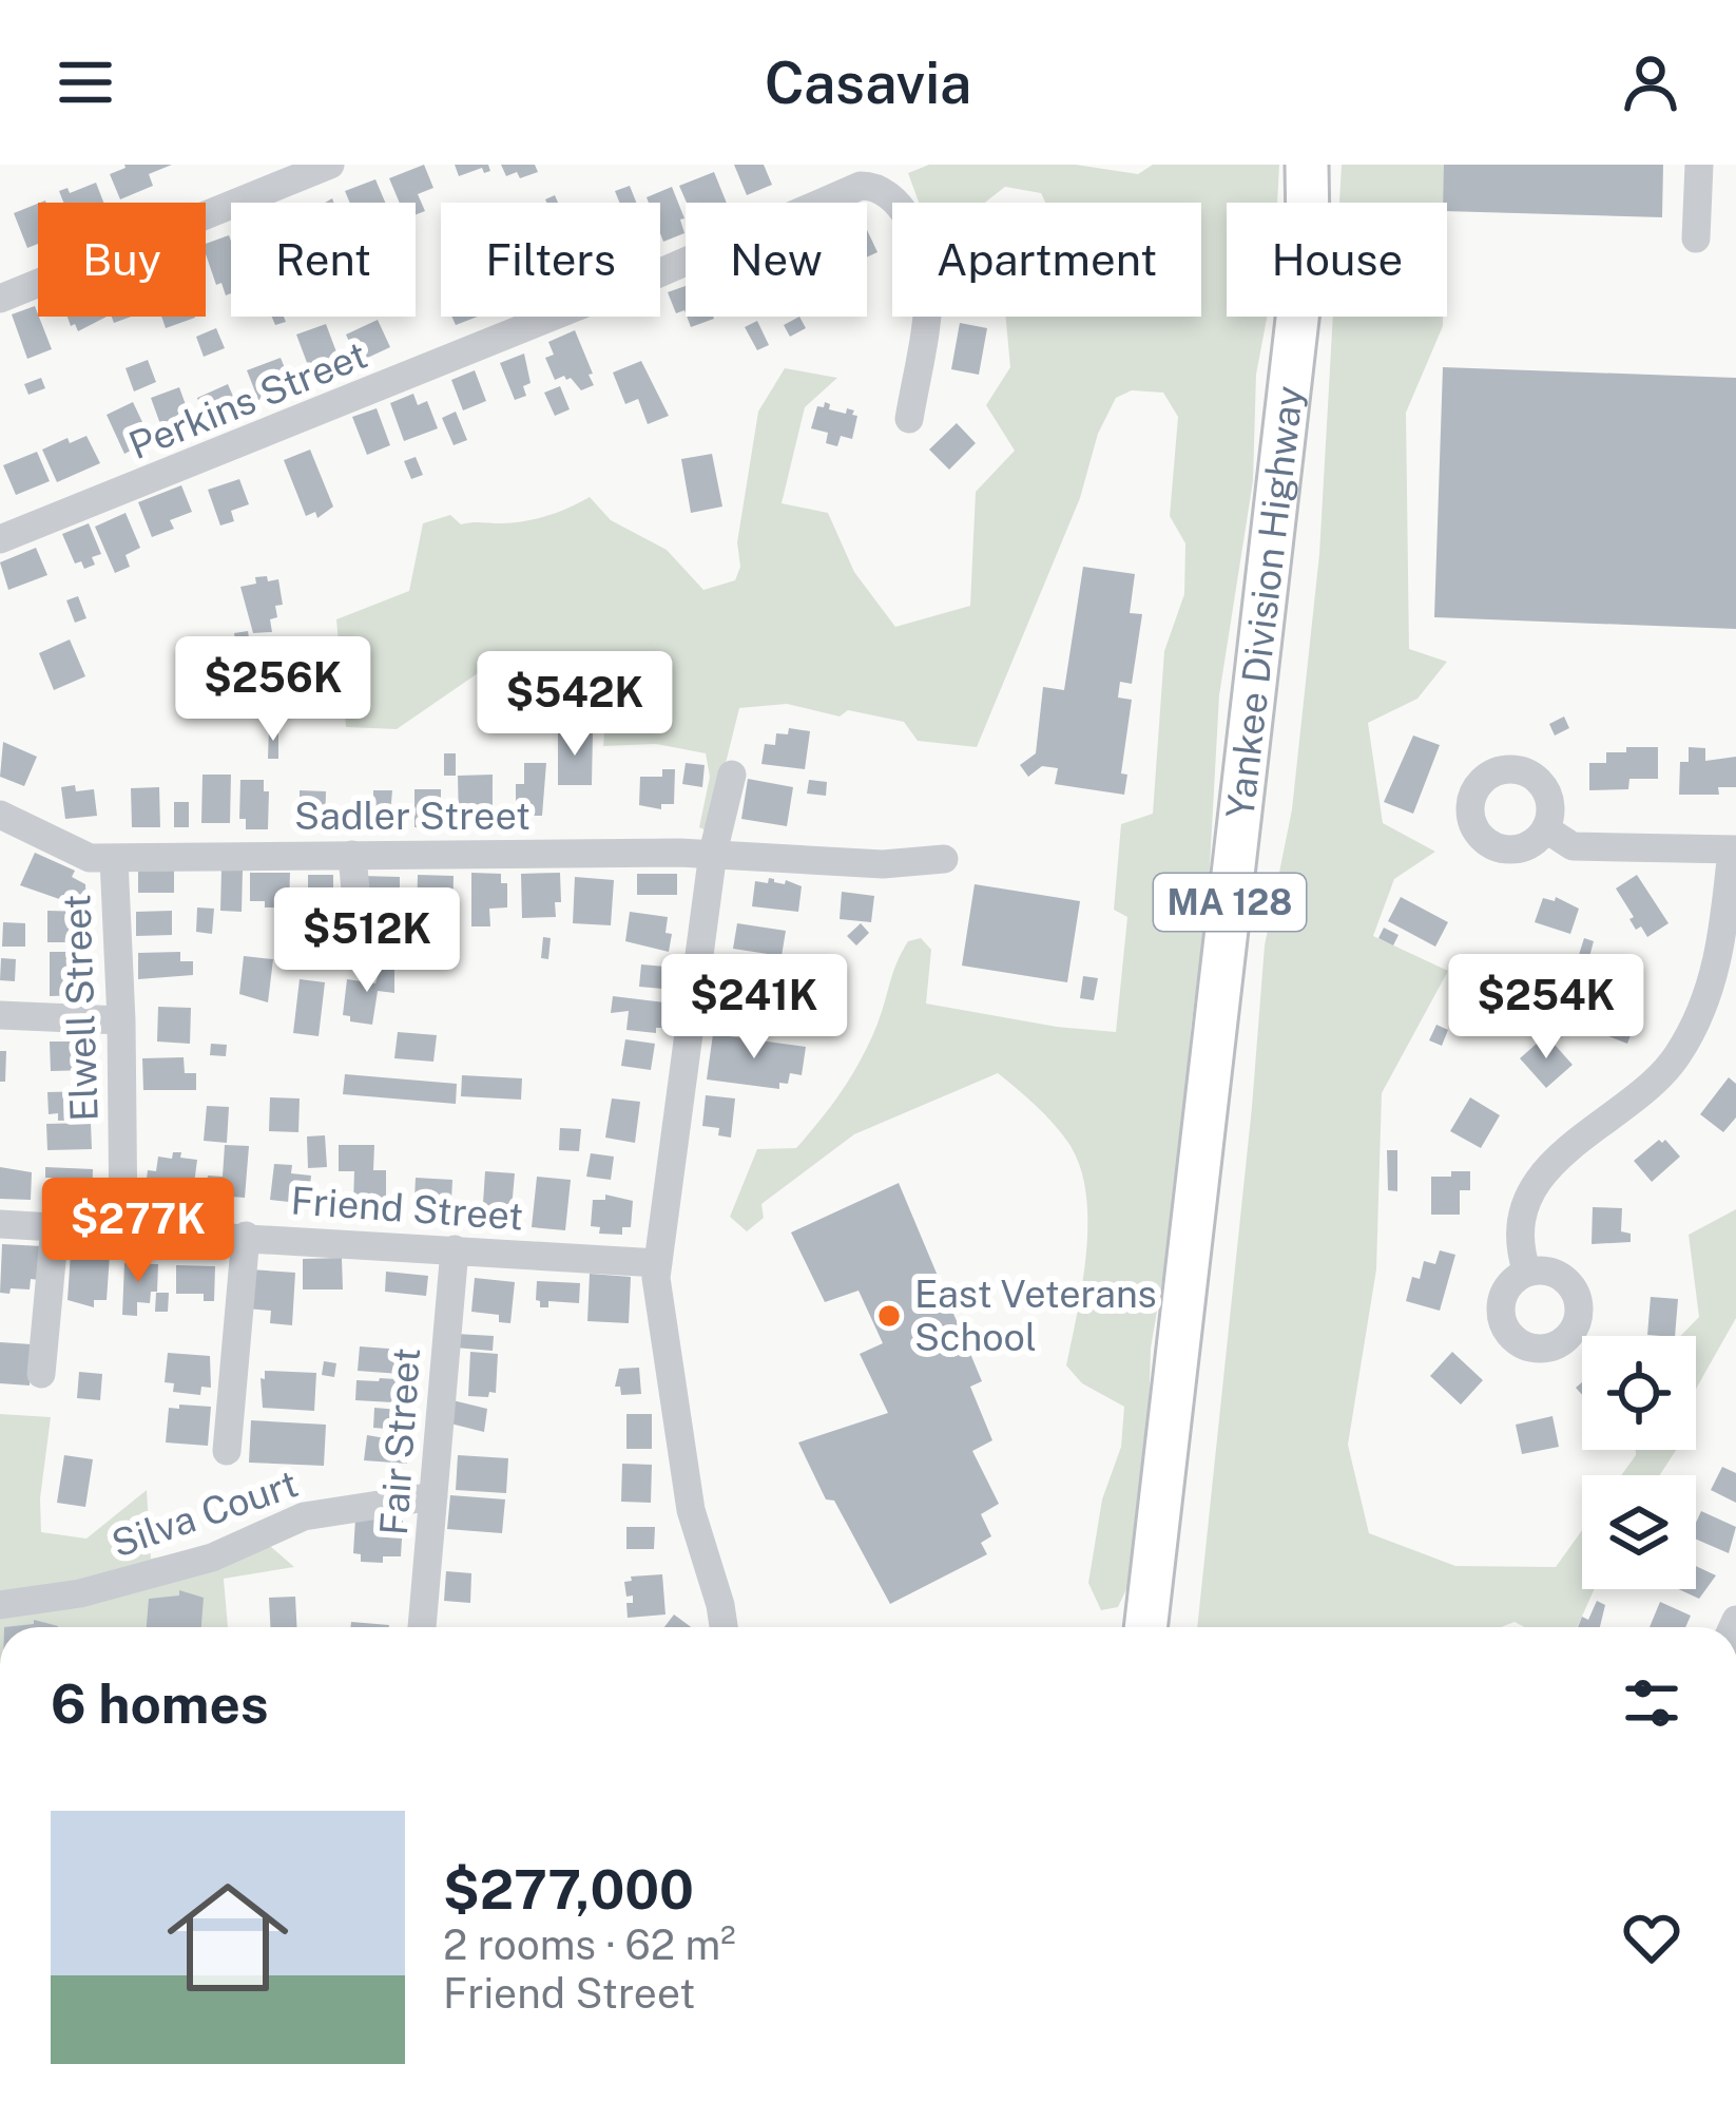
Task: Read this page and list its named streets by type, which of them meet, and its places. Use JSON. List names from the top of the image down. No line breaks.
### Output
{"streets":{"highway":["Yankee Division Highway","MA 128"],"street":["Perkins Street","Sadler Street","Elwell Street","Friend Street","Fair Street","Silva Court"]},"crossings":[["Sadler Street","Elwell Street"],["Elwell Street","Friend Street"],["Friend Street","Fair Street"],["Fair Street","Silva Court"]],"places":["East Veterans School"],"page":{"header":"Casavia","chip":["Buy","Rent","Filters","New","Apartment","House"],"price":["$256K","$542K","$512K","$241K","$254K","$277K"],"heading":"6 homes","list":[{"name":"$277,000","note":"2 rooms · 62 m² · Friend Street"}]}}
